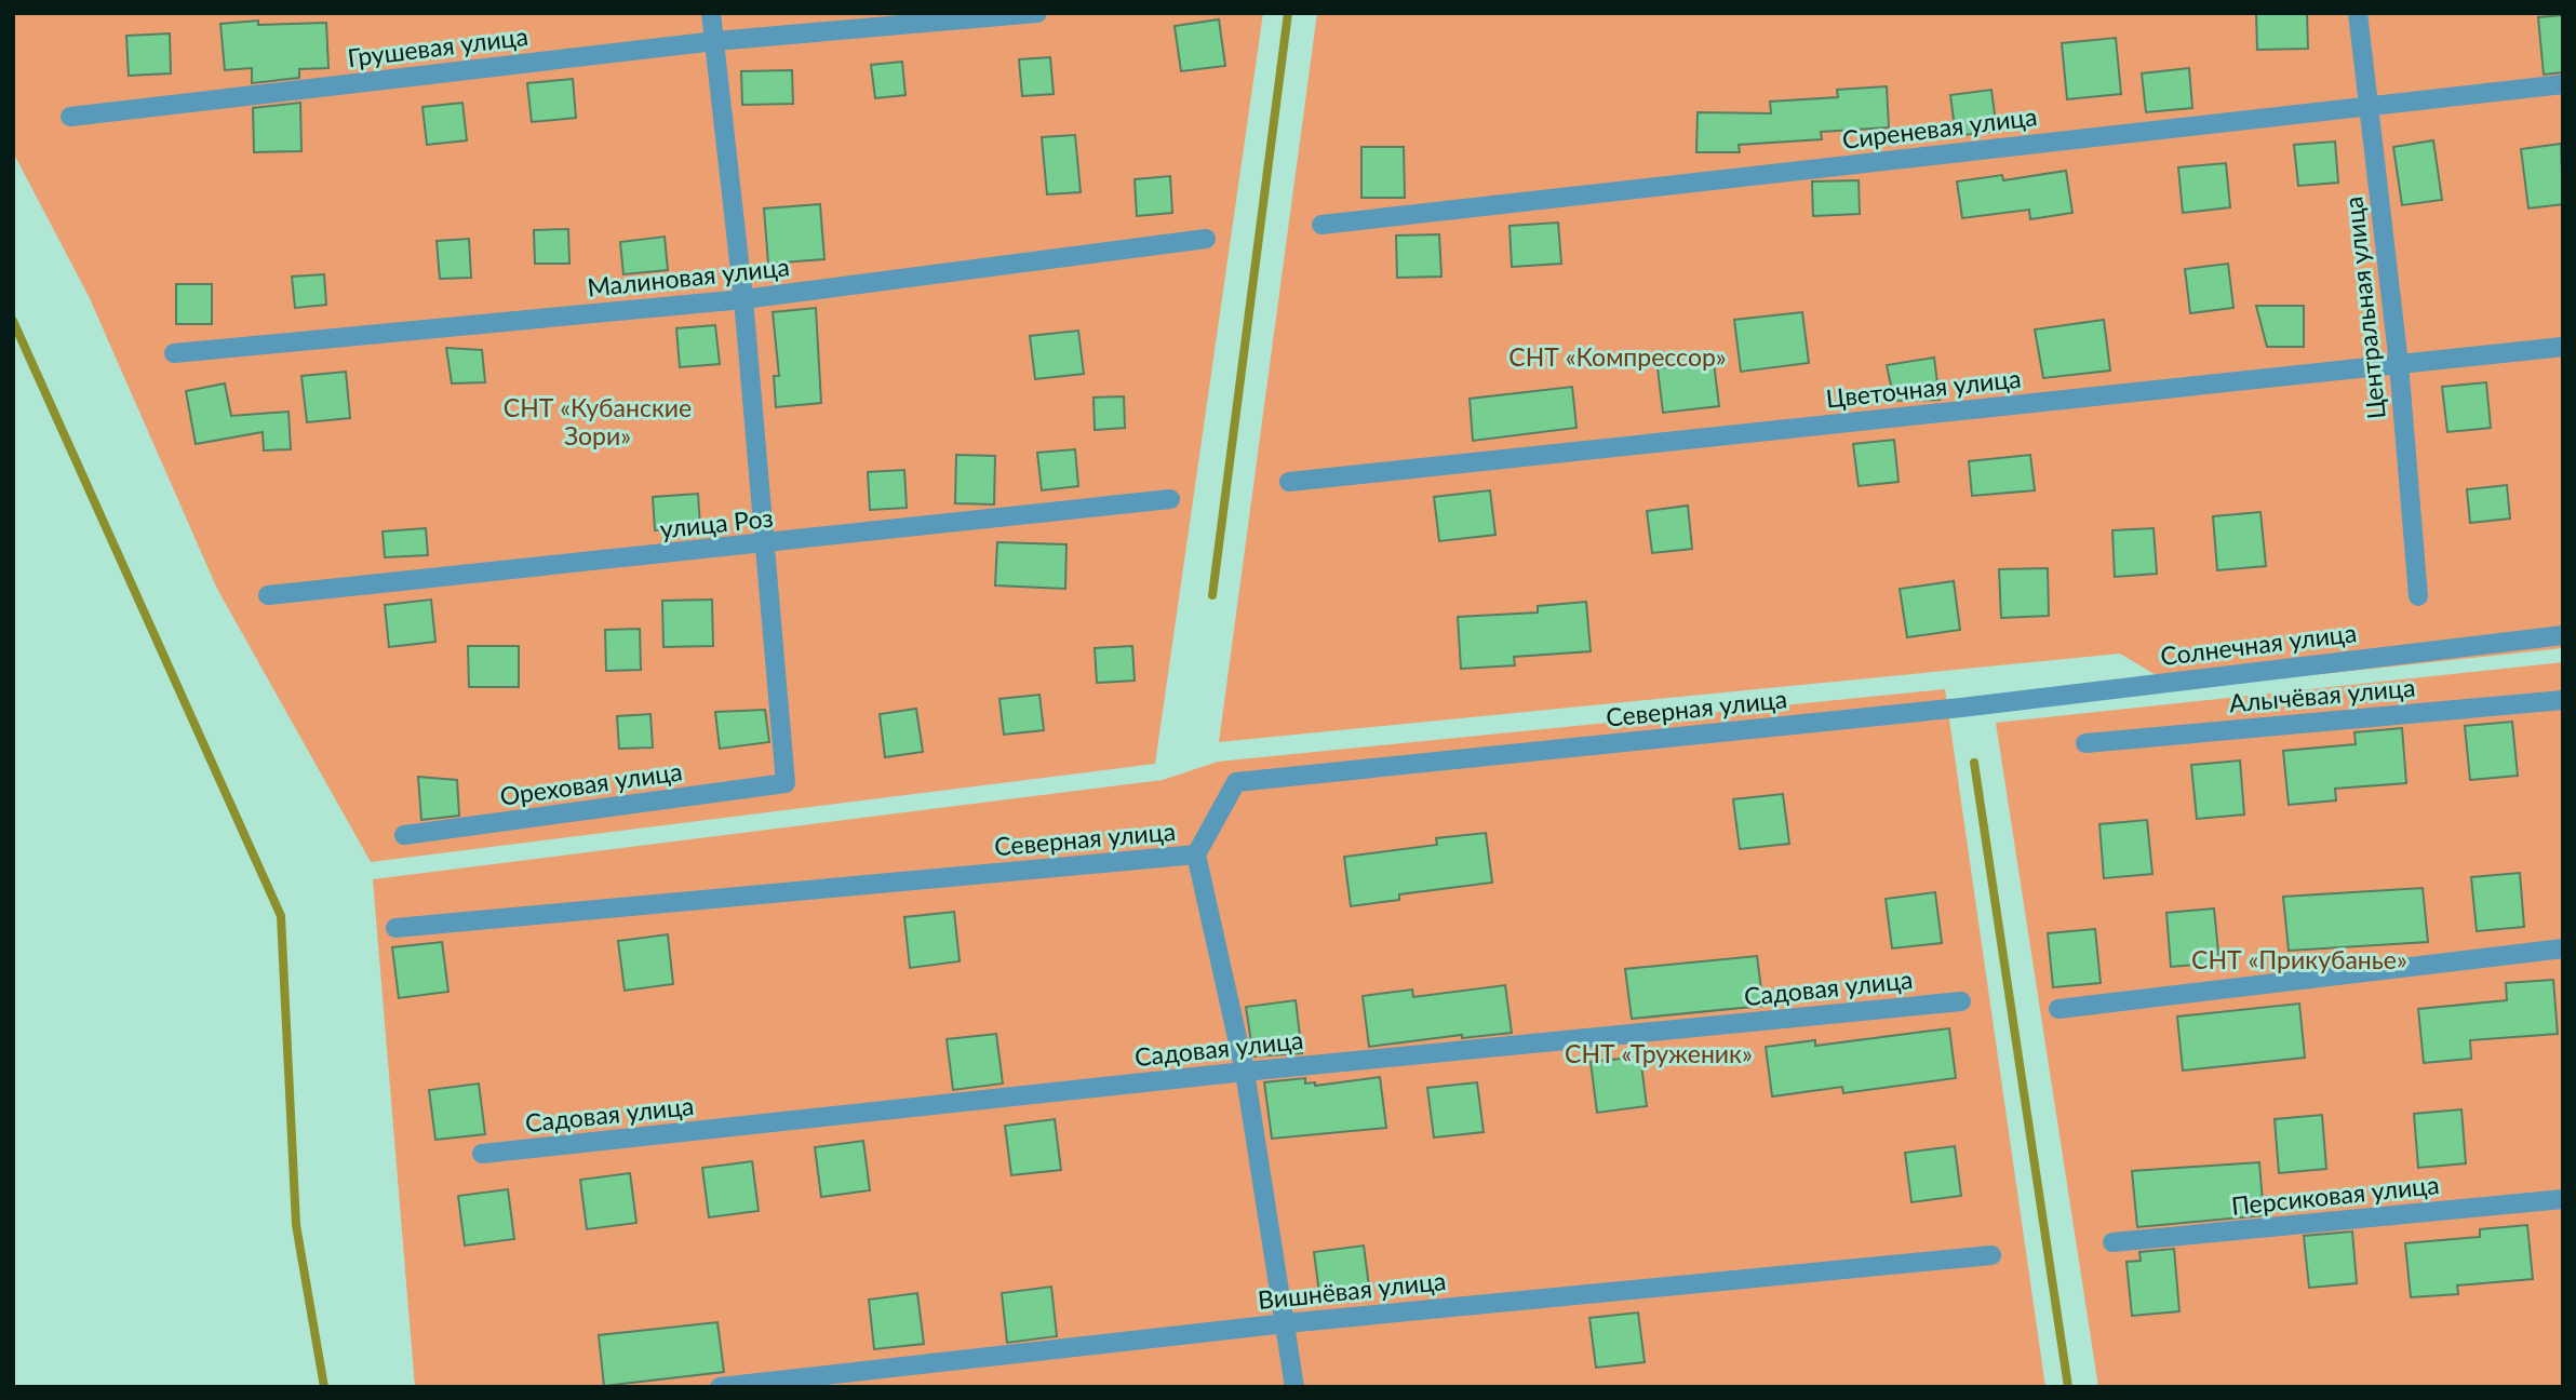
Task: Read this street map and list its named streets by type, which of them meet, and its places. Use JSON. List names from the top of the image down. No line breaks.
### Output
{"streets":{"street":["Грушевая улица","Сиреневая улица","Малиновая улица","Центральная улица","Цветочная улица","улица Роз","Солнечная улица","Алычёвая улица","Северная улица","Ореховая улица","Садовая улица","Персиковая улица","Вишнёвая улица"]},"crossings":[["Сиреневая улица","Центральная улица"],["Центральная улица","Цветочная улица"],["улица Роз","Ореховая улица"],["Солнечная улица","Северная улица"]],"parks":["СНТ «Компрессор»","СНТ «Кубанские Зори»","СНТ «Прикубанье»","СНТ «Труженик»"]}
